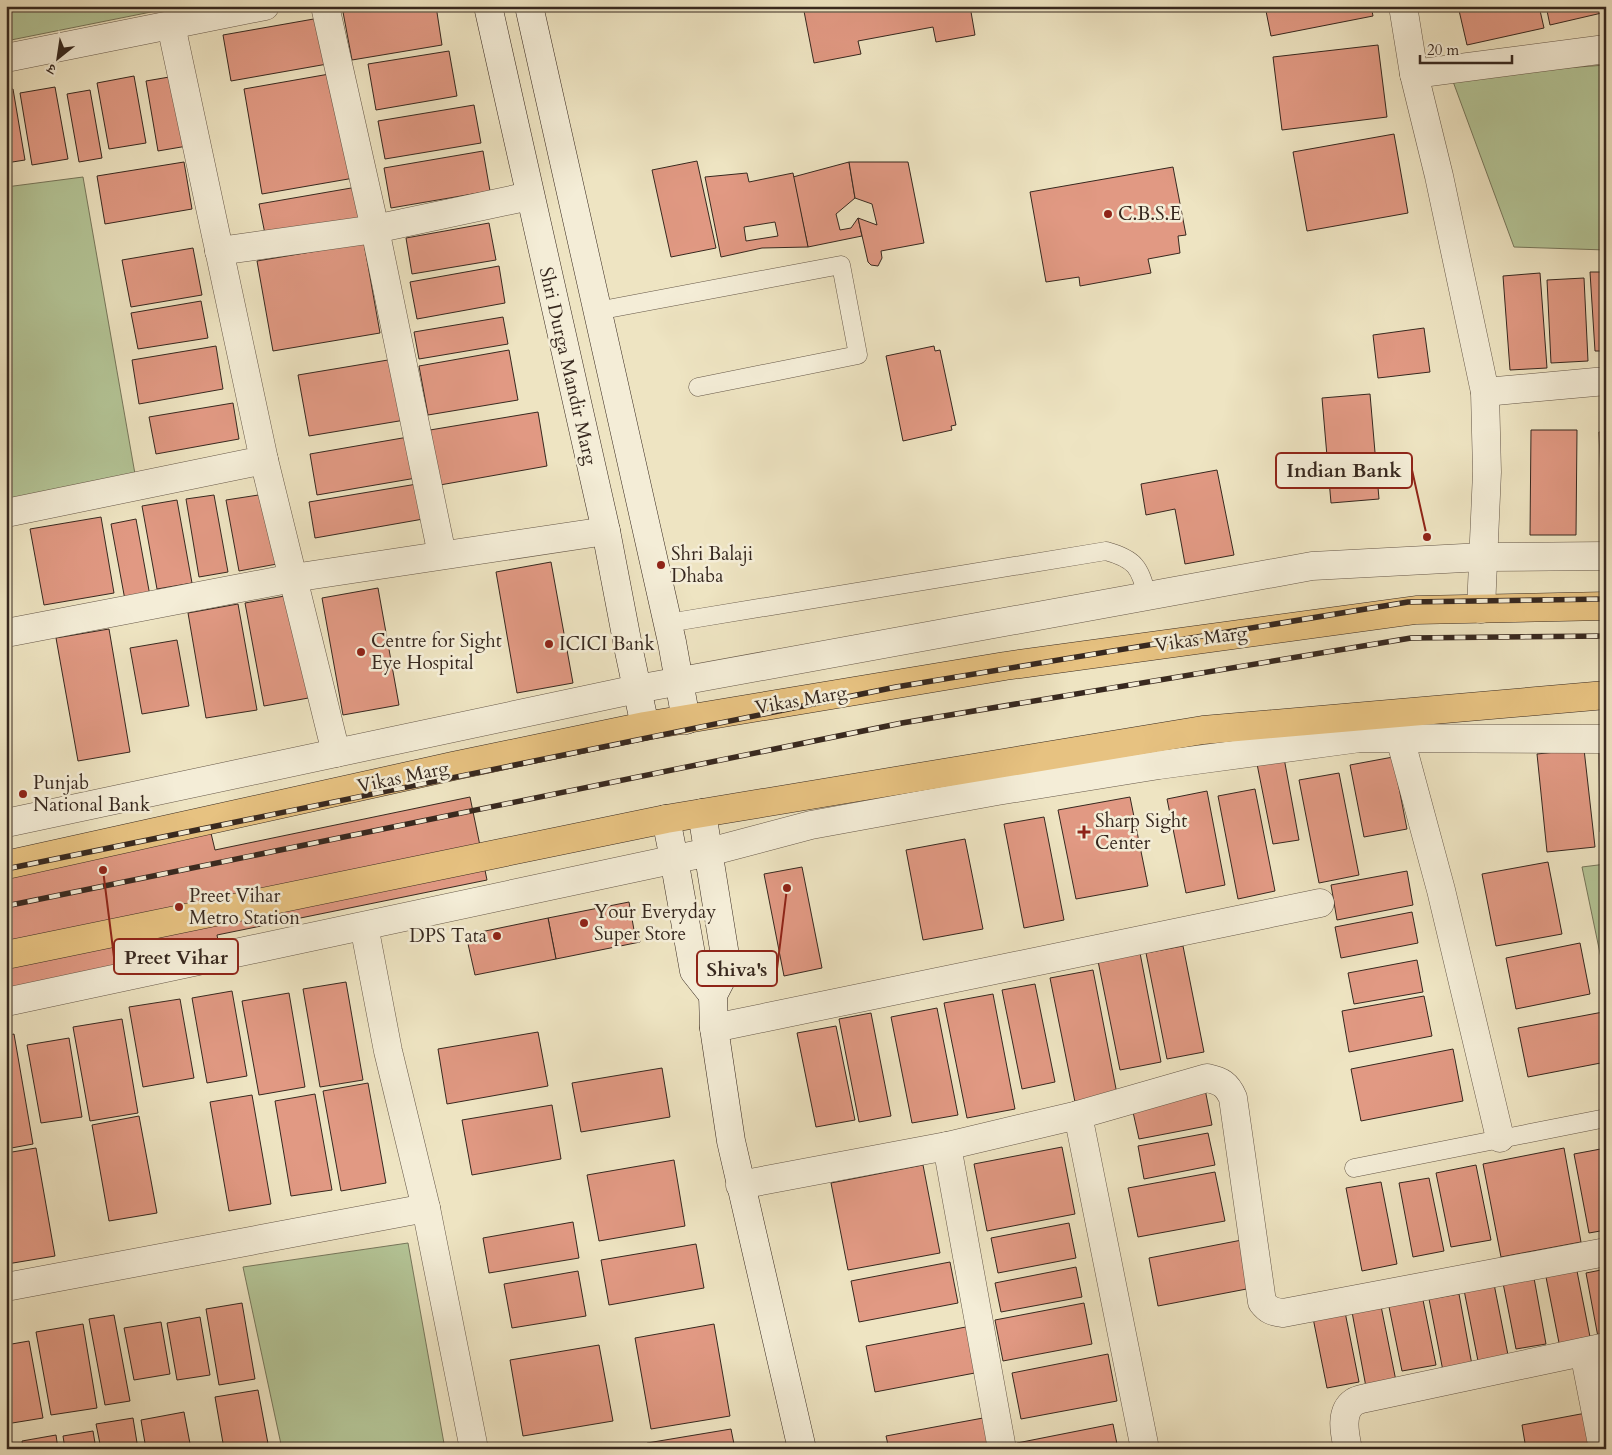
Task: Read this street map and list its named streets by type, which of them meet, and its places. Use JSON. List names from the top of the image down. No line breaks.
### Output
{"streets":{"main road":["Vikas Marg"],"street":["Shri Durga Mandir Marg"]},"crossings":[["Shri Durga Mandir Marg","Vikas Marg"]],"places":{"other":["C.B.S.E","Indian Bank","Shri Balaji Dhaba","ICICI Bank","Centre for Sight Eye Hospital","Punjab National Bank","Preet Vihar","Shiva's","Preet Vihar Metro Station","Your Everyday Super Store","DPS Tata"],"health":["Sharp Sight Center"]},"scale_bar":"20 m","north":"bottom left"}
